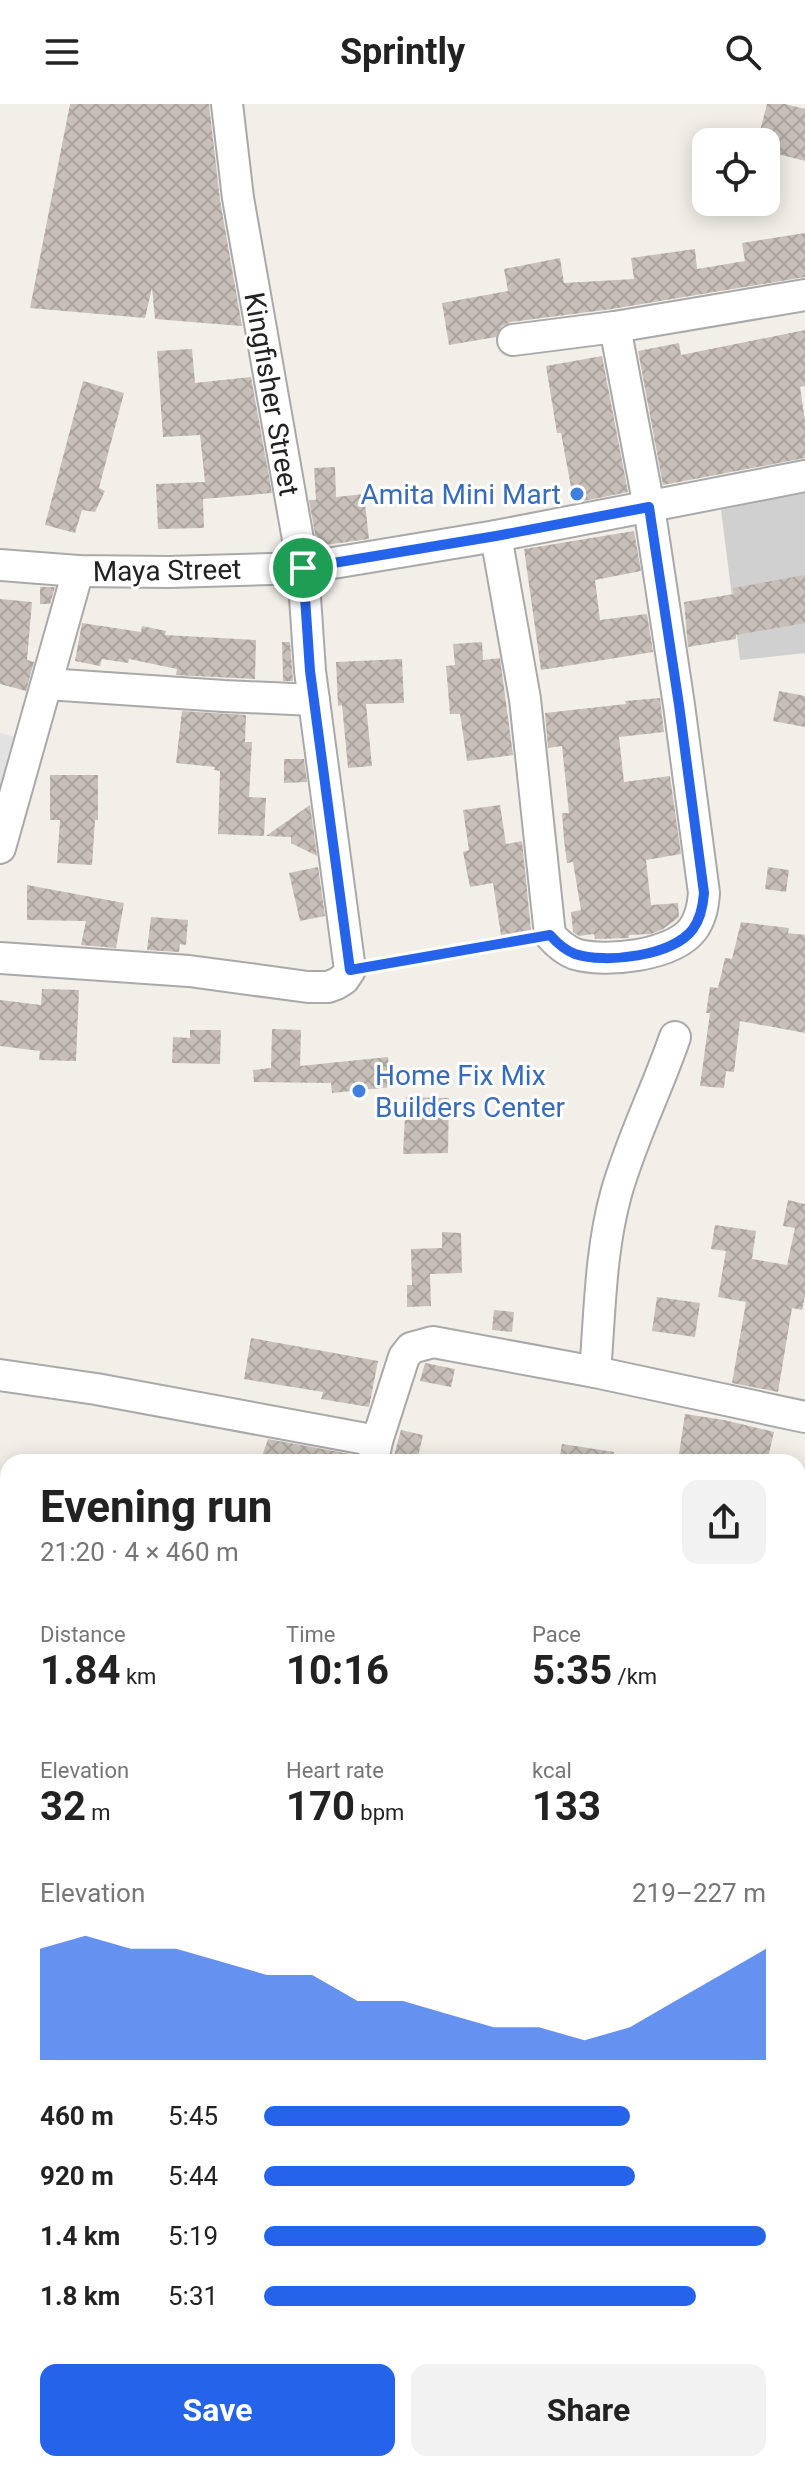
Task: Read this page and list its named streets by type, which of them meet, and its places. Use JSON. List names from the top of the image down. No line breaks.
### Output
{"streets":{"street":["Kingfisher Street","Maya Street"]},"crossings":[["Kingfisher Street","Maya Street"]],"places":["Amita Mini Mart","Home Fix Mix Builders Center"],"page":{"header":"Sprintly","heading":["Evening run","21:20 · 4 × 460 m"],"stats":[["Distance","1.84 km"],["Time","10:16"],["Pace","5:35 /km"],["Elevation","32 m"],["Heart rate","170 bpm"],["kcal","133"]],"chart":["Elevation","219–227 m"],"list":[{"name":"460 m","note":"5:45"},{"name":"920 m","note":"5:44"},{"name":"1.4 km","note":"5:19"},{"name":"1.8 km","note":"5:31"}],"buttons":["Save","Share"]}}
